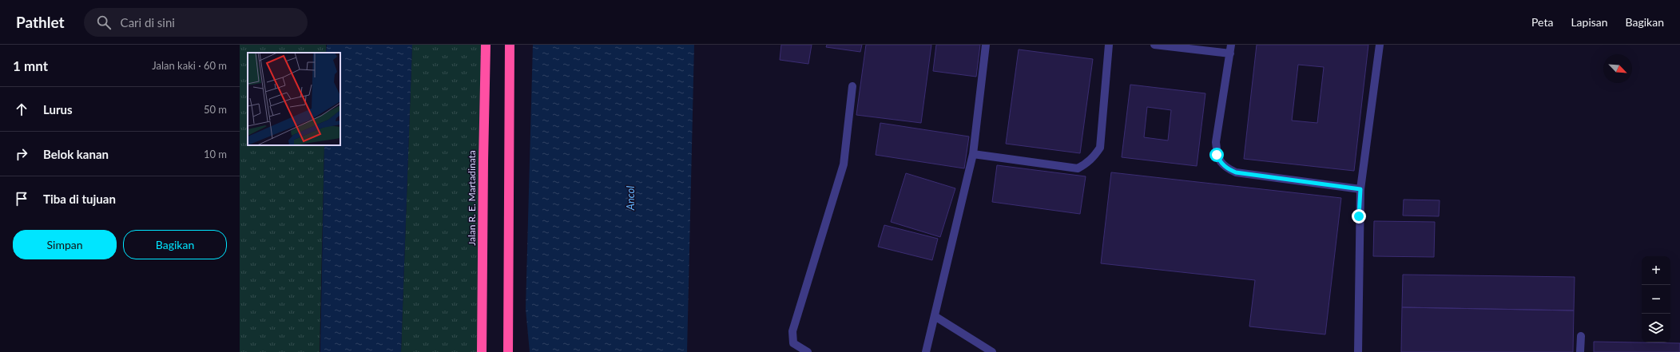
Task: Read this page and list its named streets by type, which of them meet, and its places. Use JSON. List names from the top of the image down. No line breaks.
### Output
{"streets":{"highway":["Jalan R. E. Martadinata"]},"water":["Ancol"],"north":"bottom right","page":{"header":"Pathlet","search":"Cari di sini","nav":["Peta","Lapisan","Bagikan"],"heading":["1 mnt","Jalan kaki · 60 m"],"list":[["Lurus","50 m"],["Belok kanan","10 m"],"Tiba di tujuan"],"buttons":["Simpan","Bagikan"],"map_buttons":["+","−"]}}
